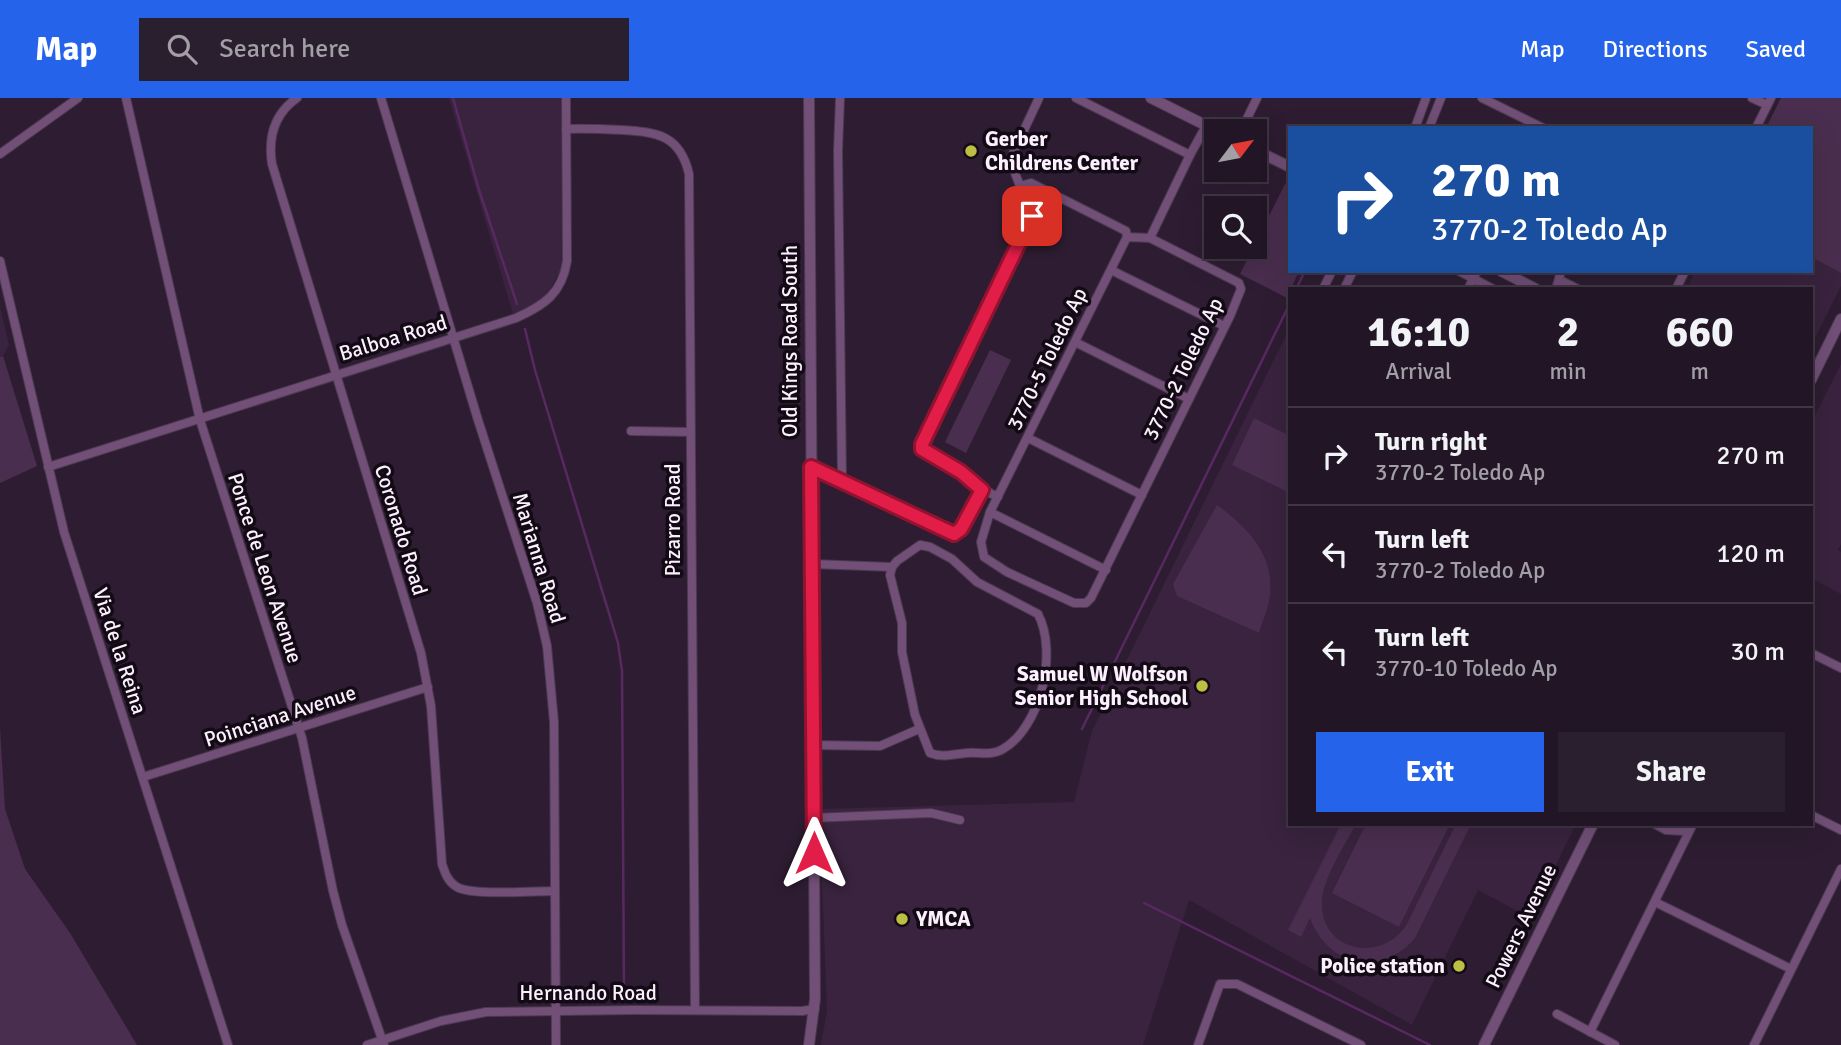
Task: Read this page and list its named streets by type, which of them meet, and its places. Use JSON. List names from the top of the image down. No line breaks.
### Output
{"streets":{"street":["Balboa Road","Old Kings Road South","3770-5 Toledo Ap","3770-2 Toledo Ap","Pizarro Road","Coronado Road","Marianna Road","Ponce de Leon Avenue","Via de la Reina","Poinciana Avenue","Powers Avenue","Hernando Road"]},"crossings":[["Balboa Road","Pizarro Road"],["Balboa Road","Coronado Road"],["Balboa Road","Marianna Road"],["Balboa Road","Ponce de Leon Avenue"],["Balboa Road","Via de la Reina"],["Old Kings Road South","Hernando Road"],["3770-5 Toledo Ap","3770-2 Toledo Ap"],["Pizarro Road","Hernando Road"],["Coronado Road","Marianna Road"],["Coronado Road","Poinciana Avenue"],["Marianna Road","Hernando Road"],["Ponce de Leon Avenue","Poinciana Avenue"],["Ponce de Leon Avenue","Hernando Road"],["Via de la Reina","Poinciana Avenue"]],"places":["Gerber Childrens Center","Samuel W Wolfson Senior High School","YMCA","Police station"],"north":"top right","page":{"header":"Map","search":"Search here","nav":["Map","Directions","Saved"],"turn":["270 m","3770-2 Toledo Ap"],"eta":["16:10","Arrival","2","min","660","m"],"list":[{"name":"Turn right","note":"3770-2 Toledo Ap","value":"270 m"},{"name":"Turn left","note":"3770-2 Toledo Ap","value":"120 m"},{"name":"Turn left","note":"3770-10 Toledo Ap","value":"30 m"}],"buttons":["Exit","Share"]}}
